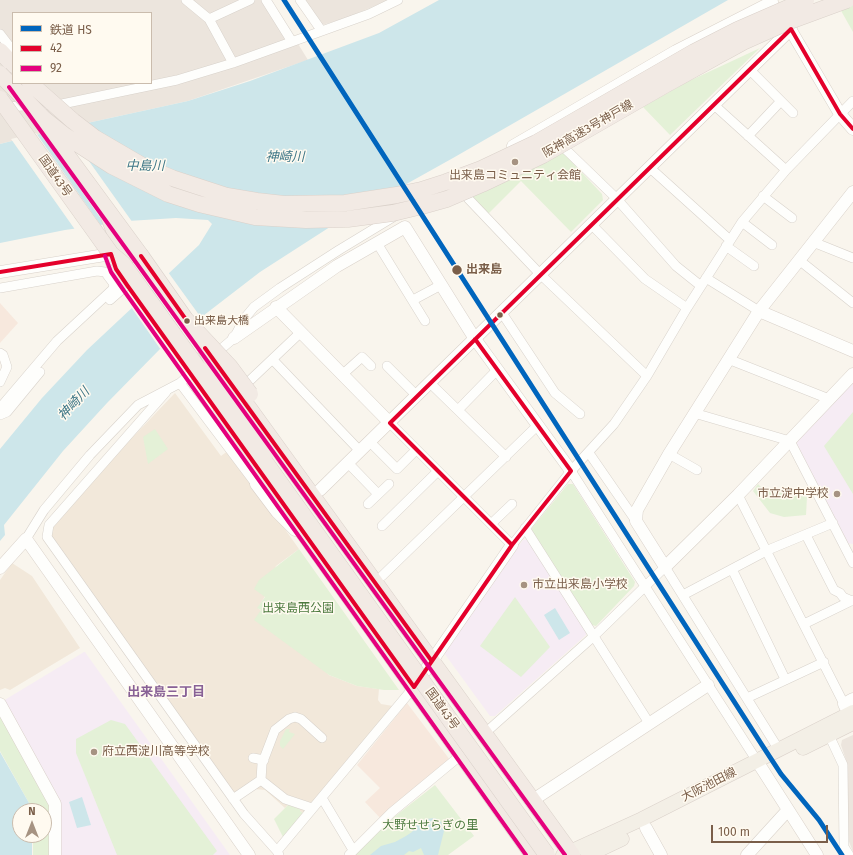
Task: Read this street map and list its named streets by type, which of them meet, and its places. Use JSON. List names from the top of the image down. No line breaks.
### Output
{"streets":{"highway":["阪神高速3号神戸線","国道43号"],"main road":["大阪池田線"]},"crossings":[["阪神高速3号神戸線","国道43号"],["国道43号","大阪池田線"]],"districts":["出来島三丁目"],"water":["神崎川","中島川"],"parks":["出来島西公園","大野せせらぎの里"],"places":["出来島コミュニティ会館","出来島","出来島大橋","市立淀中学校","市立出来島小学校","府立西淀川高等学校"],"lines":["rail line HS","transit line 42","transit line 92"],"legend":["鉄道 HS","42","92"],"scale_bar":"100 m","north":"top"}
